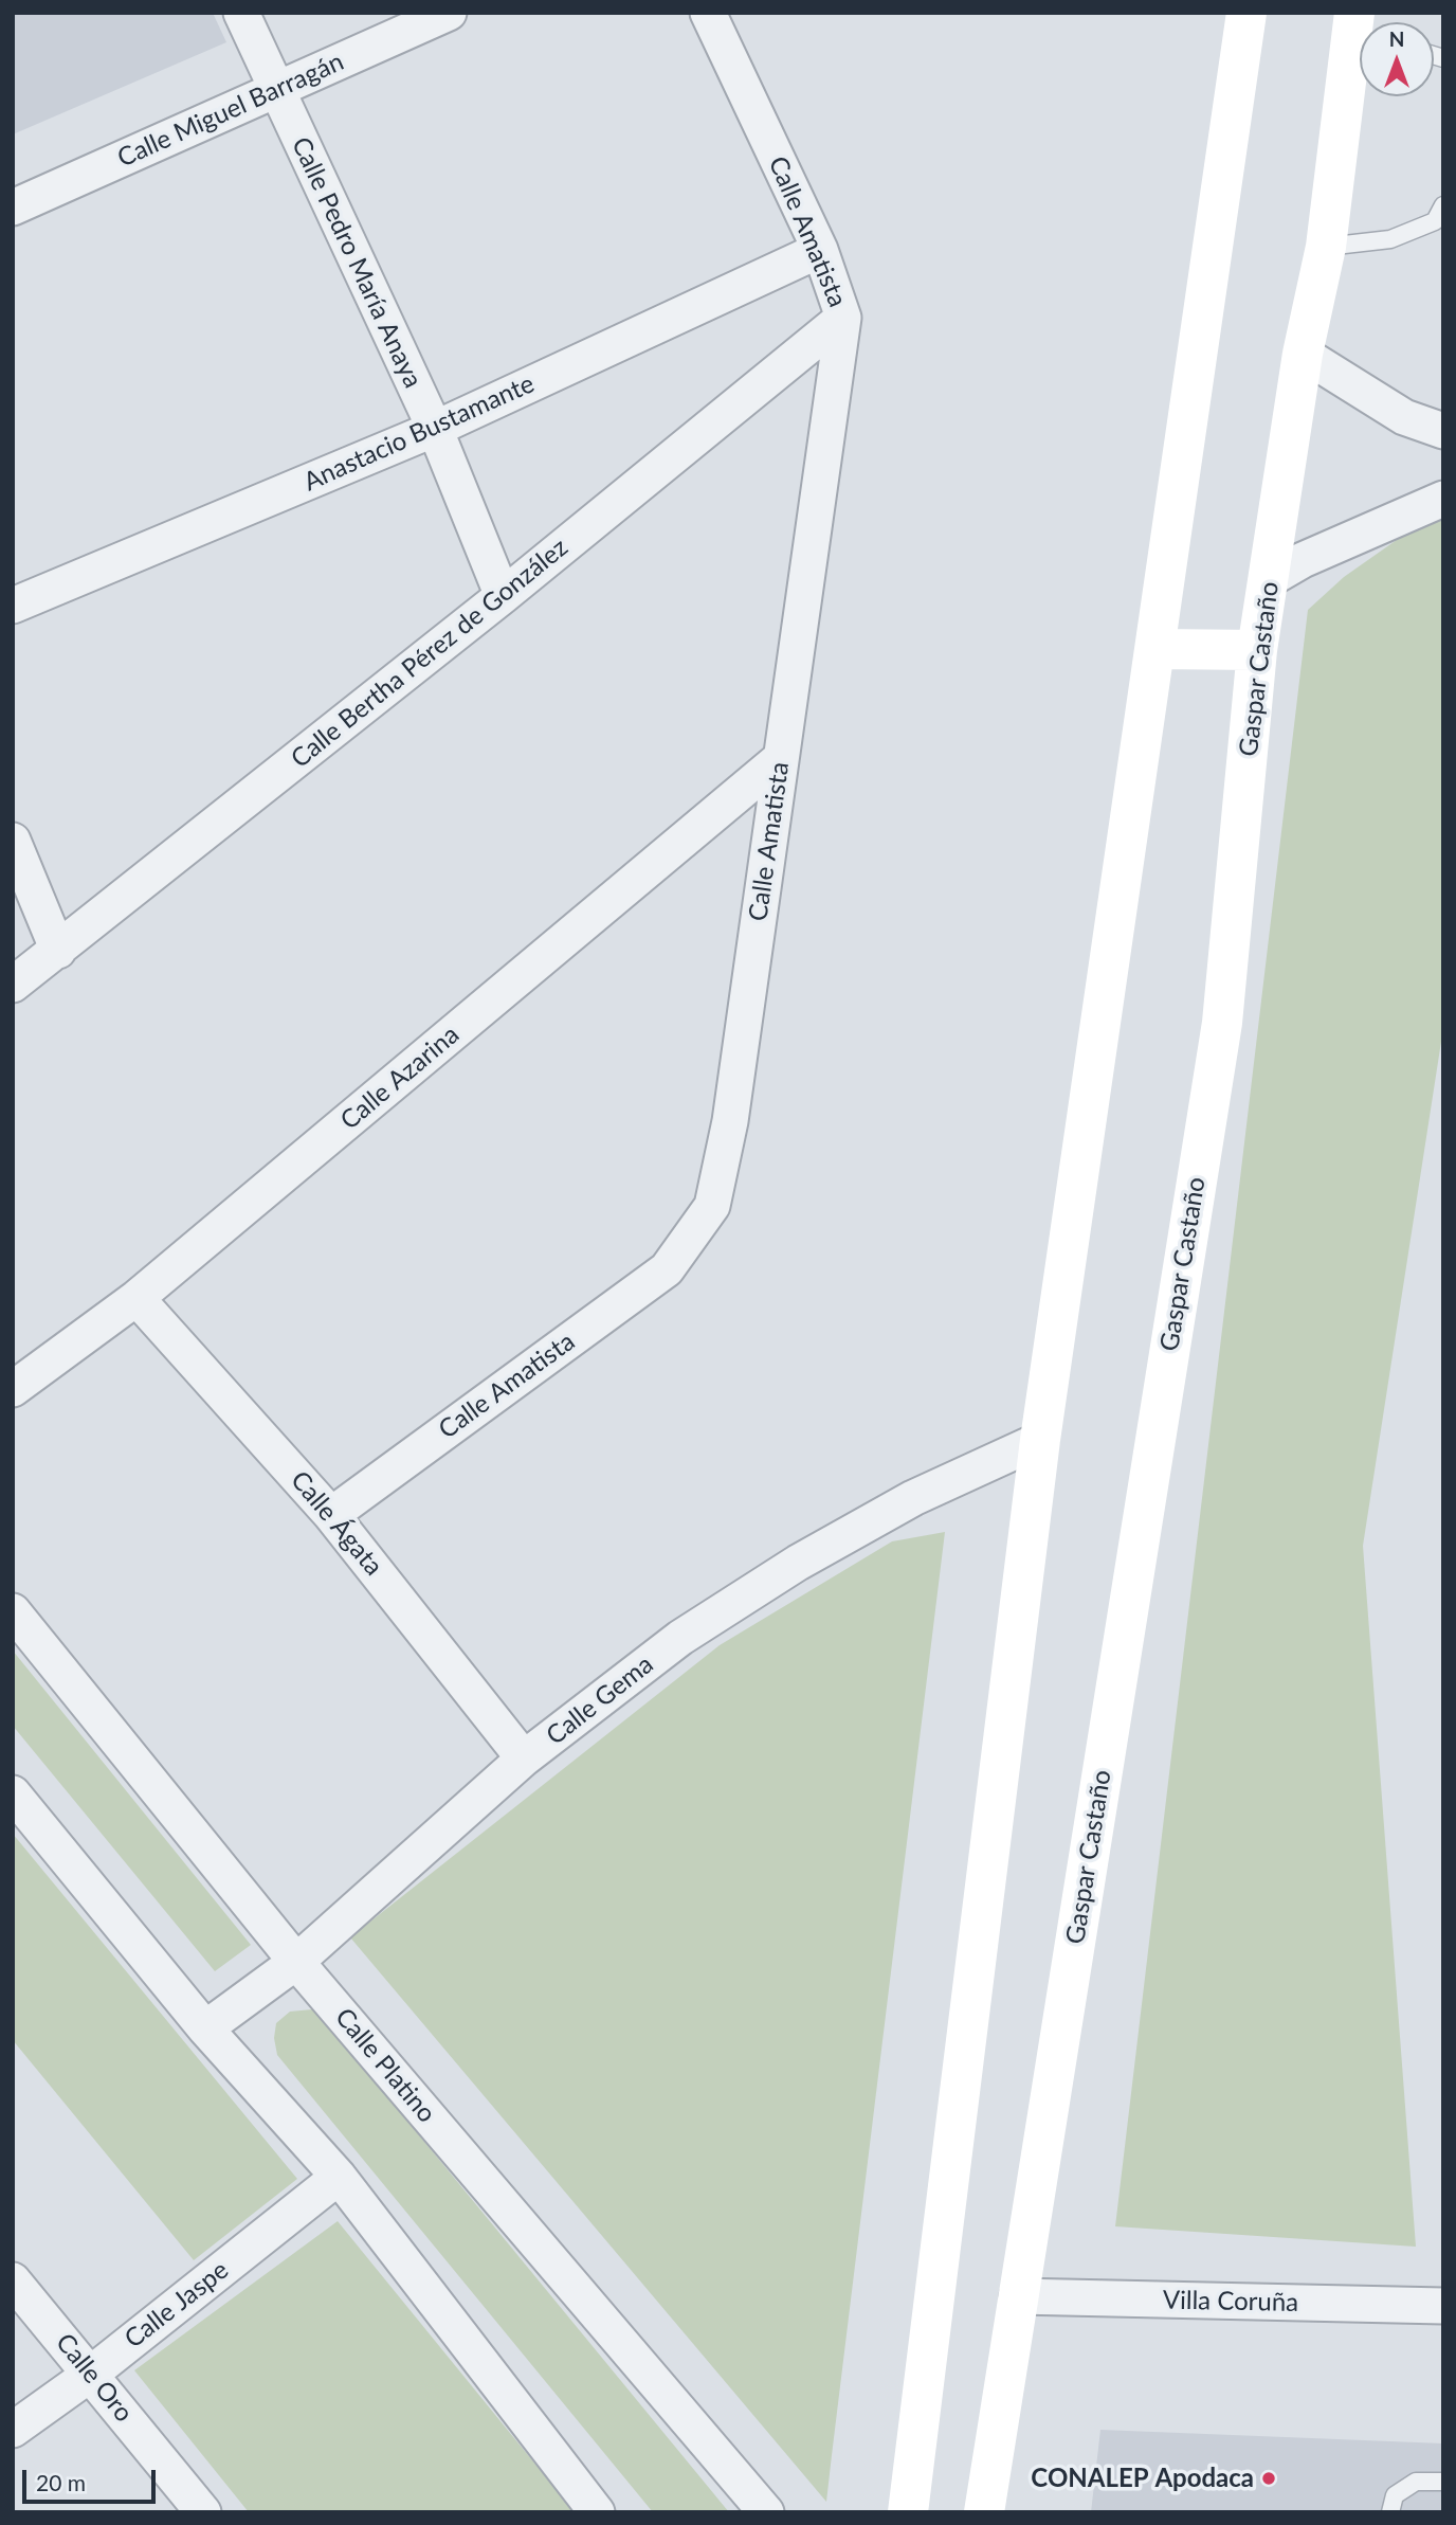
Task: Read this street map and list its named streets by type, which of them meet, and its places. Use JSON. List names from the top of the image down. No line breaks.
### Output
{"streets":{"main road":["Gaspar Castaño"],"street":["Calle Miguel Barragán","Calle Amatista","Calle Pedro María Anaya","Anastacio Bustamante","Calle Bertha Pérez de González","Calle Azarina","Calle Ágata","Calle Gema","Calle Platino","Villa Coruña","Calle Jaspe","Calle Oro"]},"crossings":[["Calle Miguel Barragán","Calle Pedro María Anaya"],["Calle Amatista","Anastacio Bustamante"],["Calle Amatista","Calle Bertha Pérez de González"],["Calle Amatista","Calle Azarina"],["Calle Amatista","Calle Ágata"],["Calle Pedro María Anaya","Anastacio Bustamante"],["Calle Pedro María Anaya","Calle Bertha Pérez de González"],["Gaspar Castaño","Villa Coruña"],["Calle Azarina","Calle Ágata"],["Calle Ágata","Calle Gema"],["Calle Gema","Calle Platino"],["Calle Jaspe","Calle Oro"]],"places":["CONALEP Apodaca"],"scale_bar":"20 m","north":"top"}
